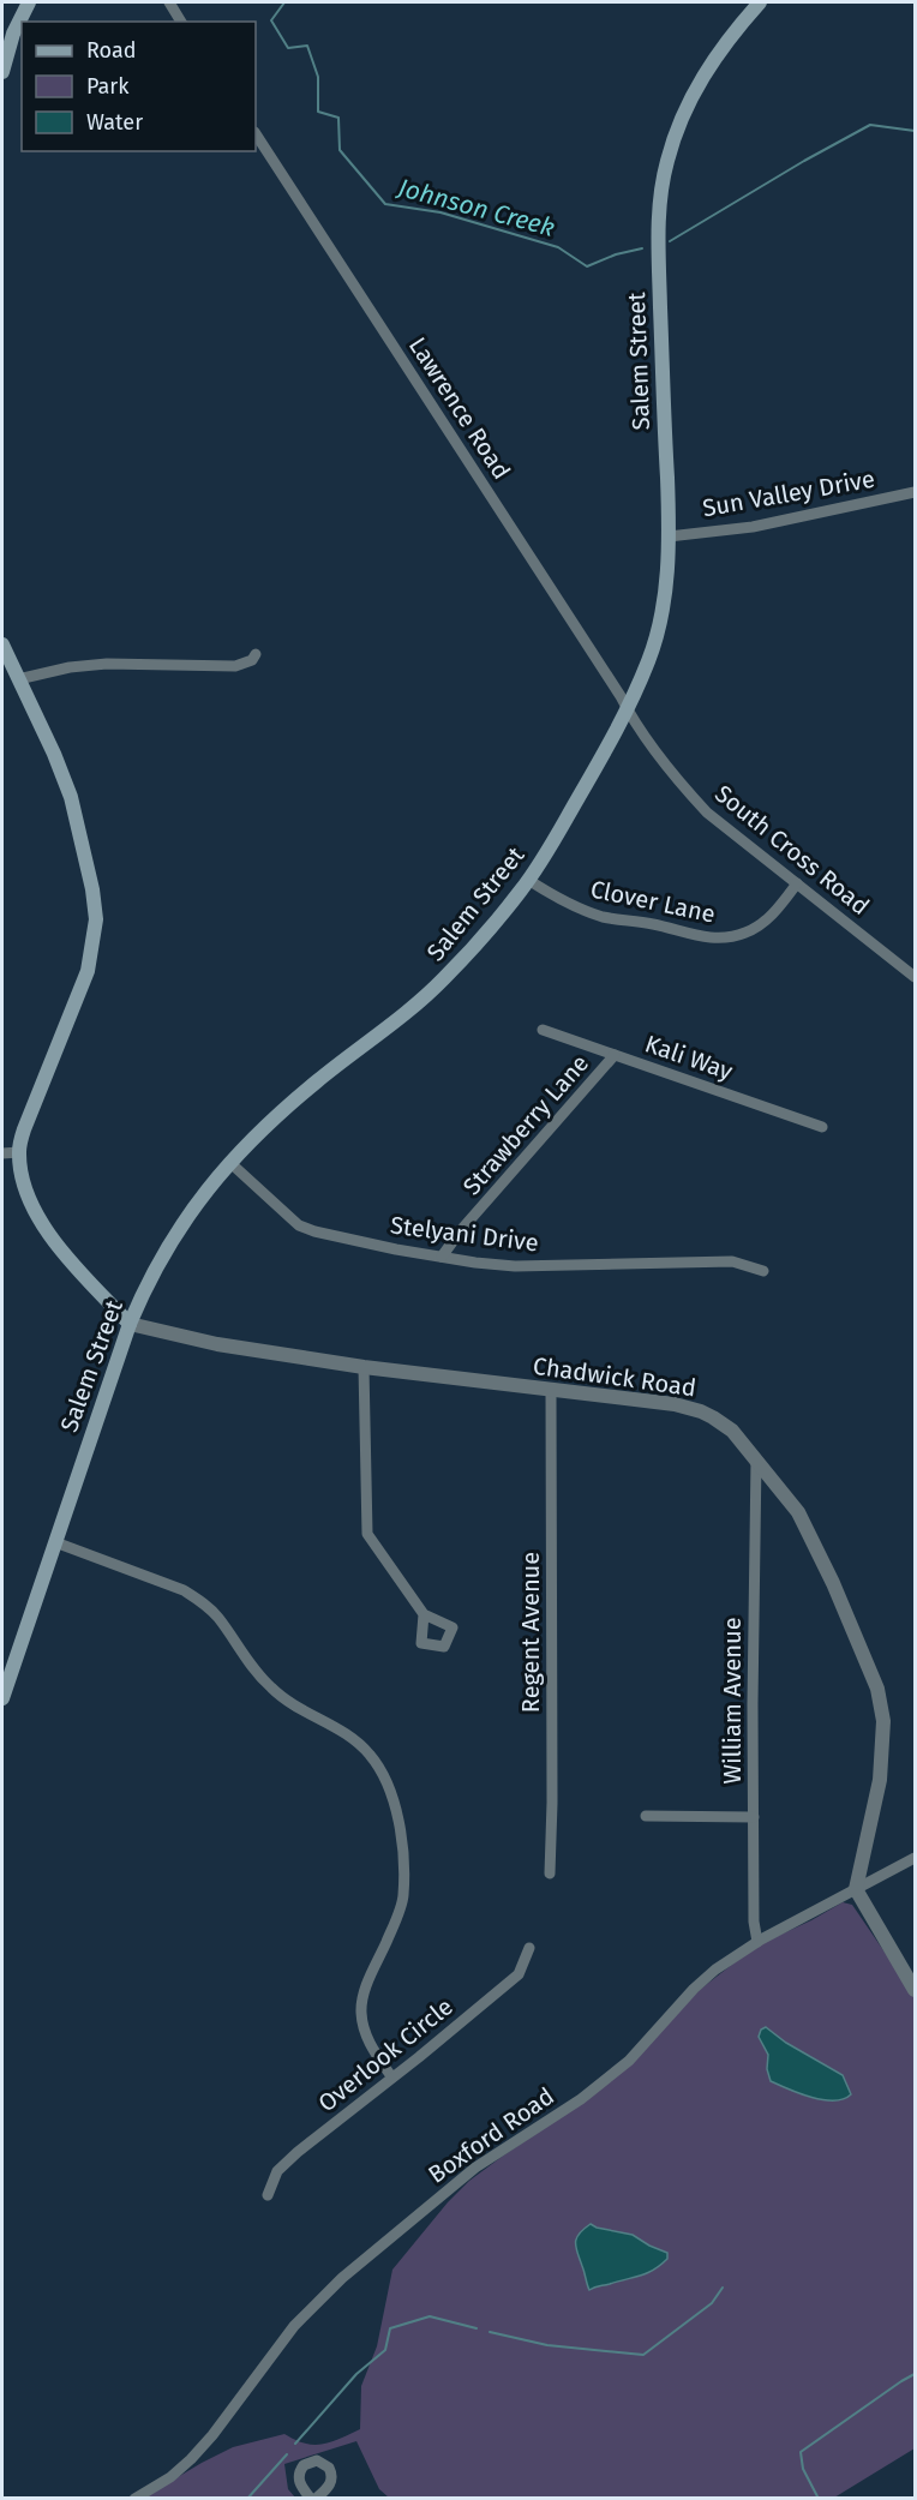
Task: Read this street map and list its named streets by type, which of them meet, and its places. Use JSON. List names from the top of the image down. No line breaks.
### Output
{"streets":{"main road":["Salem Street"],"street":["Lawrence Road","Sun Valley Drive","South Cross Road","Clover Lane","Kali Way","Strawberry Lane","Stelyani Drive","Chadwick Road","Regent Avenue","William Avenue","Overlook Circle","Boxford Road"]},"crossings":[["Salem Street","Lawrence Road"],["Salem Street","Sun Valley Drive"],["Salem Street","South Cross Road"],["Salem Street","Clover Lane"],["Salem Street","Stelyani Drive"],["Salem Street","Chadwick Road"],["Lawrence Road","South Cross Road"],["South Cross Road","Clover Lane"],["Kali Way","Strawberry Lane"],["Strawberry Lane","Stelyani Drive"],["Chadwick Road","Regent Avenue"],["Chadwick Road","William Avenue"],["Chadwick Road","Boxford Road"],["William Avenue","Boxford Road"]],"water":["Johnson Creek"],"legend":["Road","Park","Water"]}
